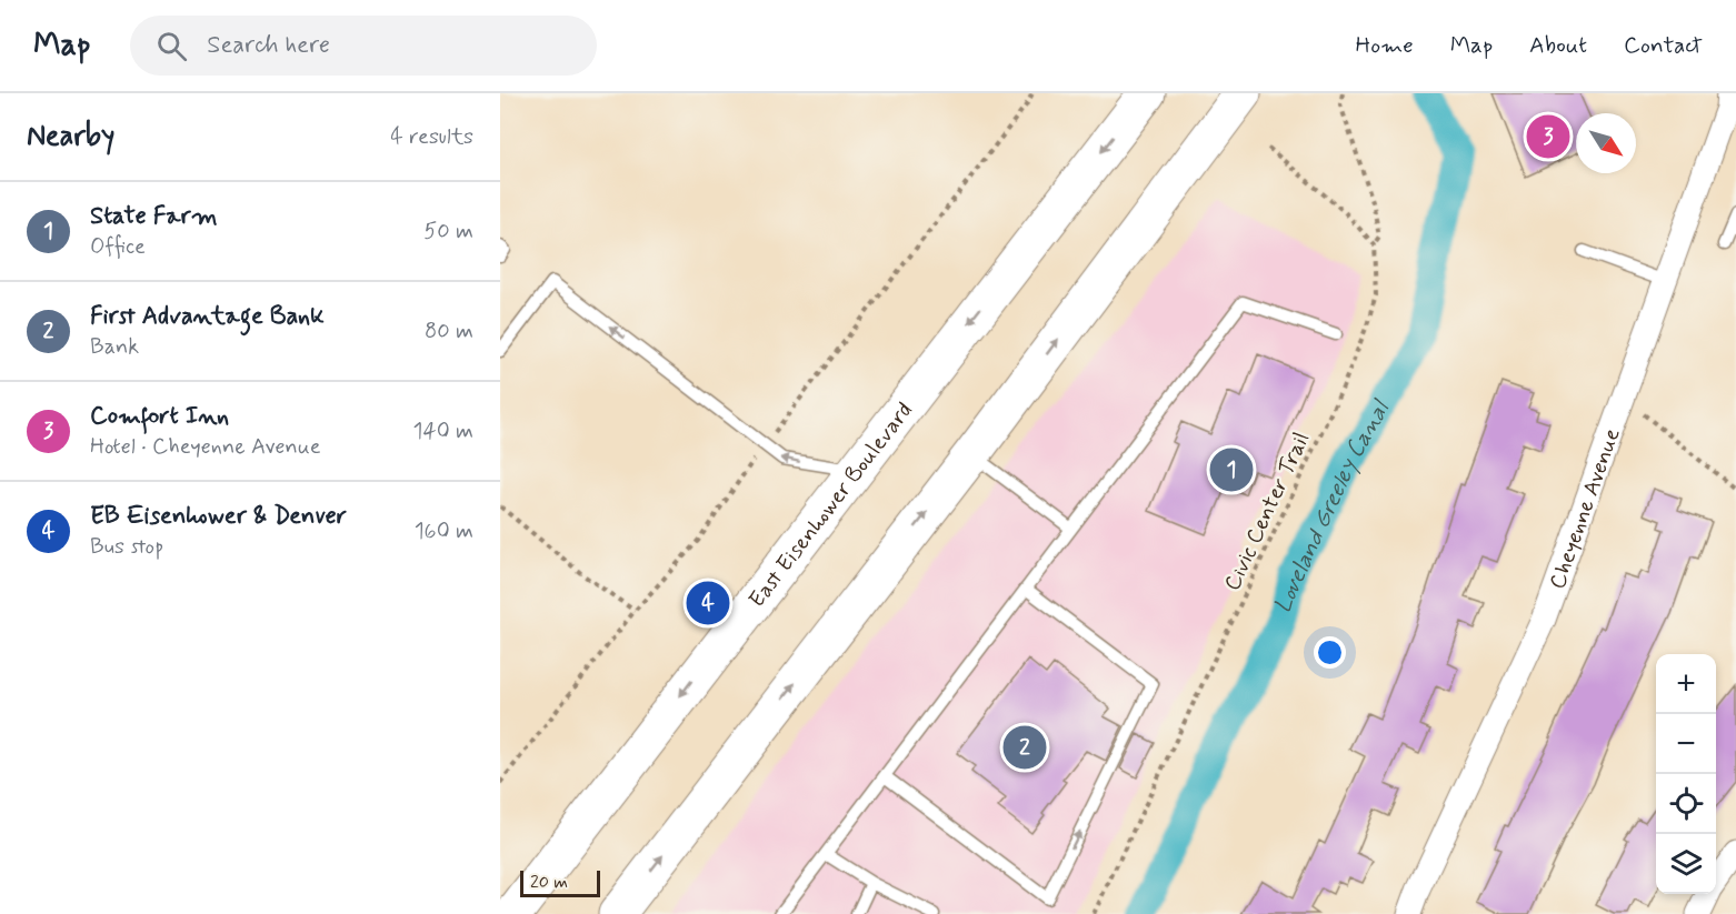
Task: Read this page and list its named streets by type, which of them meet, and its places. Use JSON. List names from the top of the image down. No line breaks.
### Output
{"streets":{"highway":["East Eisenhower Boulevard"],"street":["Cheyenne Avenue"],"path":["Civic Center Trail"]},"water":["Loveland Greeley Canal"],"scale_bar":"20 m","north":"bottom right","page":{"header":"Map","search":"Search here","nav":["Home","Map","About","Contact"],"heading":["Nearby","4 results"],"pins":["3","1","4","2"],"list":[{"mark":"1","name":"State Farm","note":"Office","value":"50 m"},{"mark":"2","name":"First Advantage Bank","note":"Bank","value":"80 m"},{"mark":"3","name":"Comfort Inn","note":"Hotel · Cheyenne Avenue","value":"140 m"},{"mark":"4","name":"EB Eisenhower & Denver","note":"Bus stop","value":"160 m"}],"map_buttons":["+","−"],"scale":"20 m"}}
